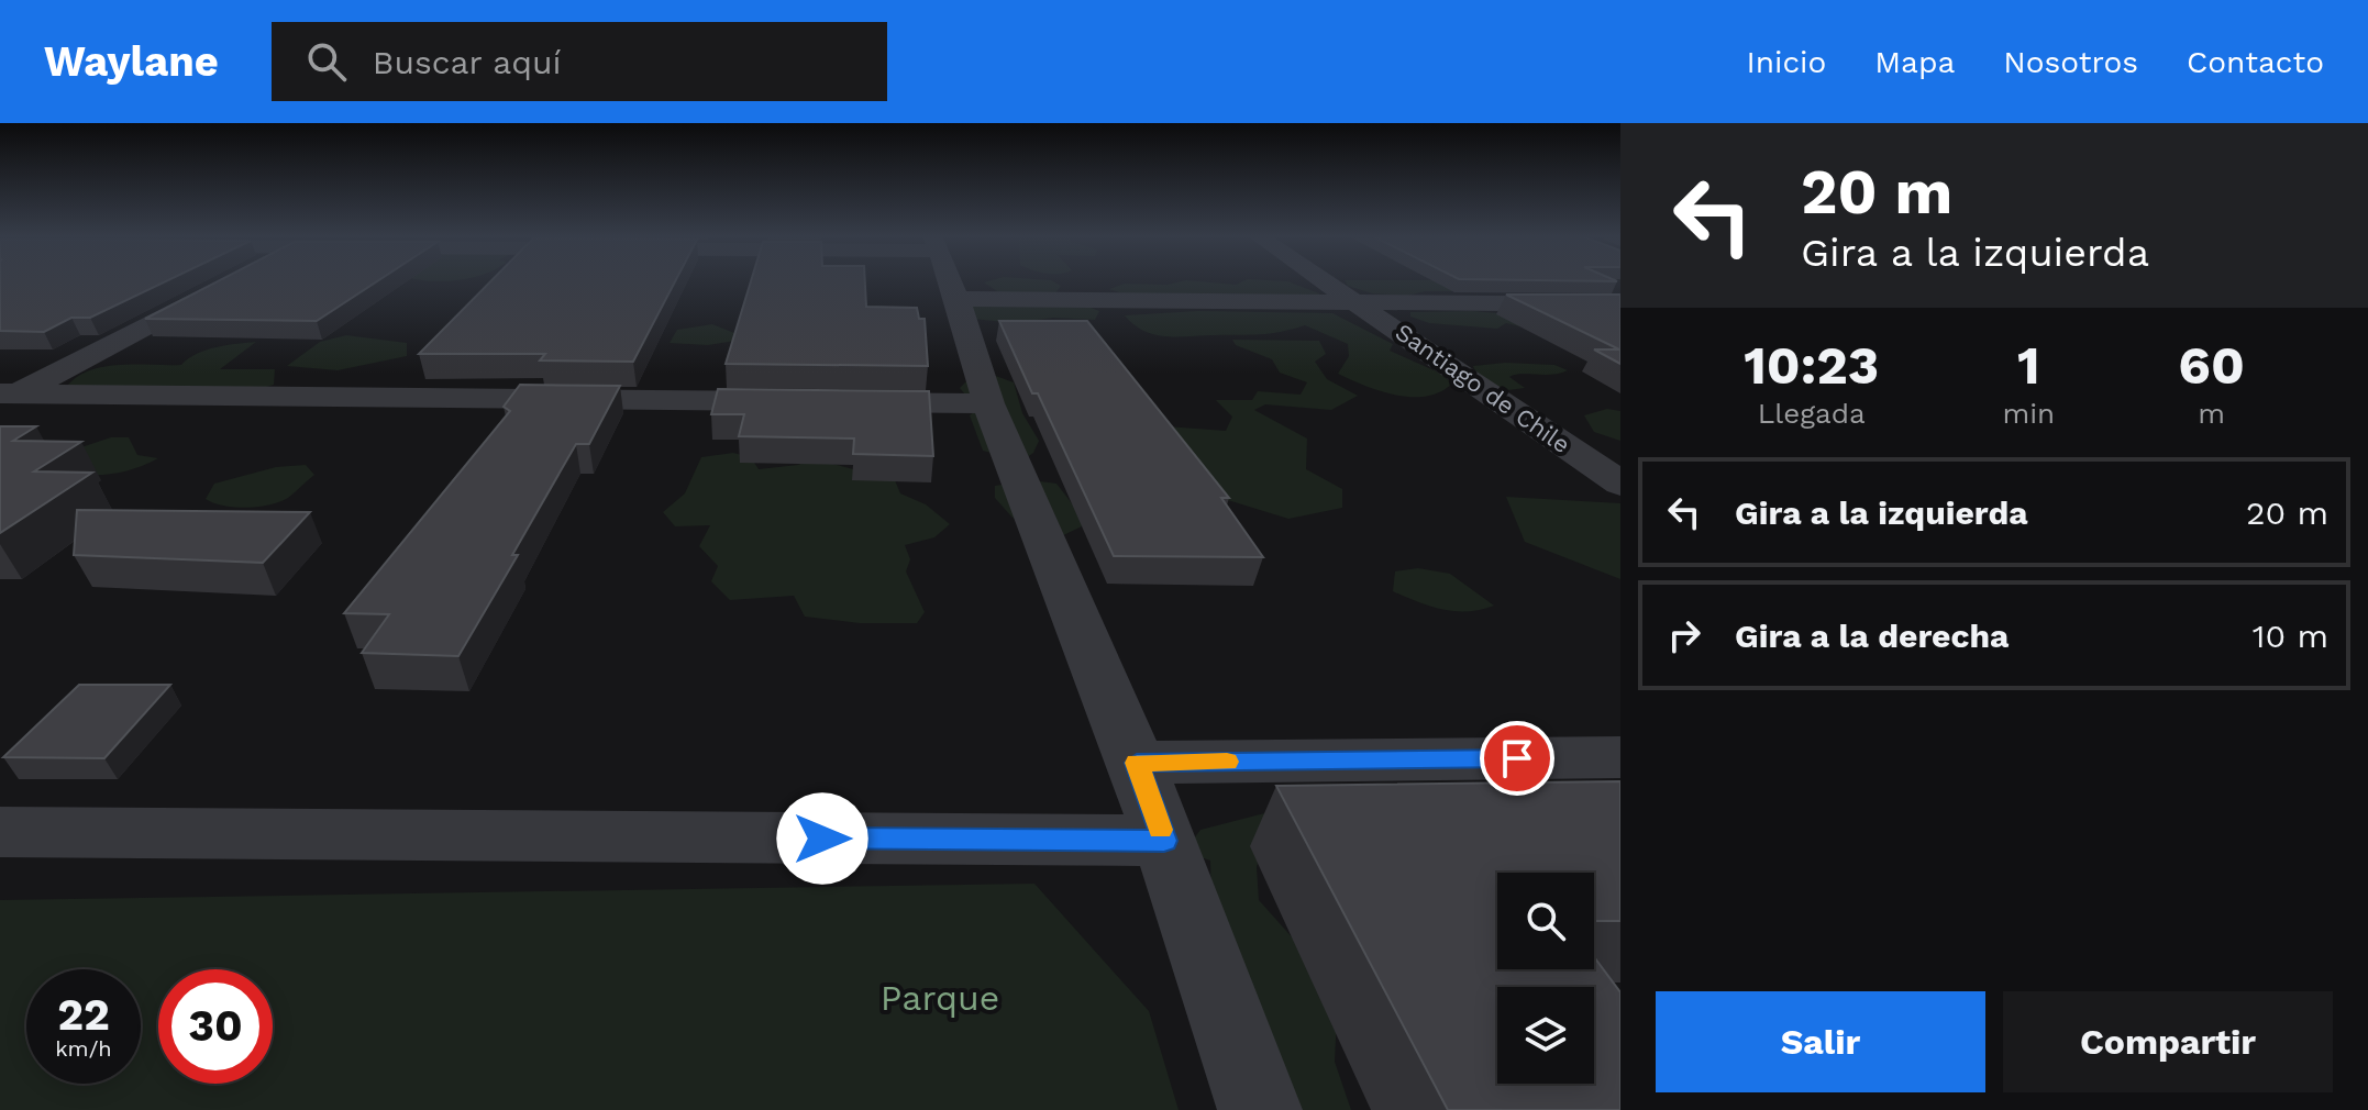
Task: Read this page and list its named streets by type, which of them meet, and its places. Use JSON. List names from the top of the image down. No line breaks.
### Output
{"streets":{"street":["Santiago de Chile"]},"parks":["Parque"],"page":{"header":"Waylane","search":"Buscar aquí","nav":["Inicio","Mapa","Nosotros","Contacto"],"turn":["20 m","Gira a la izquierda"],"eta":["10:23","Llegada","1","min","60","m"],"list":[{"name":"Gira a la izquierda","value":"20 m"},{"name":"Gira a la derecha","value":"10 m"}],"speed":"22 km/h","limit":"30","buttons":["Salir","Compartir"]}}
